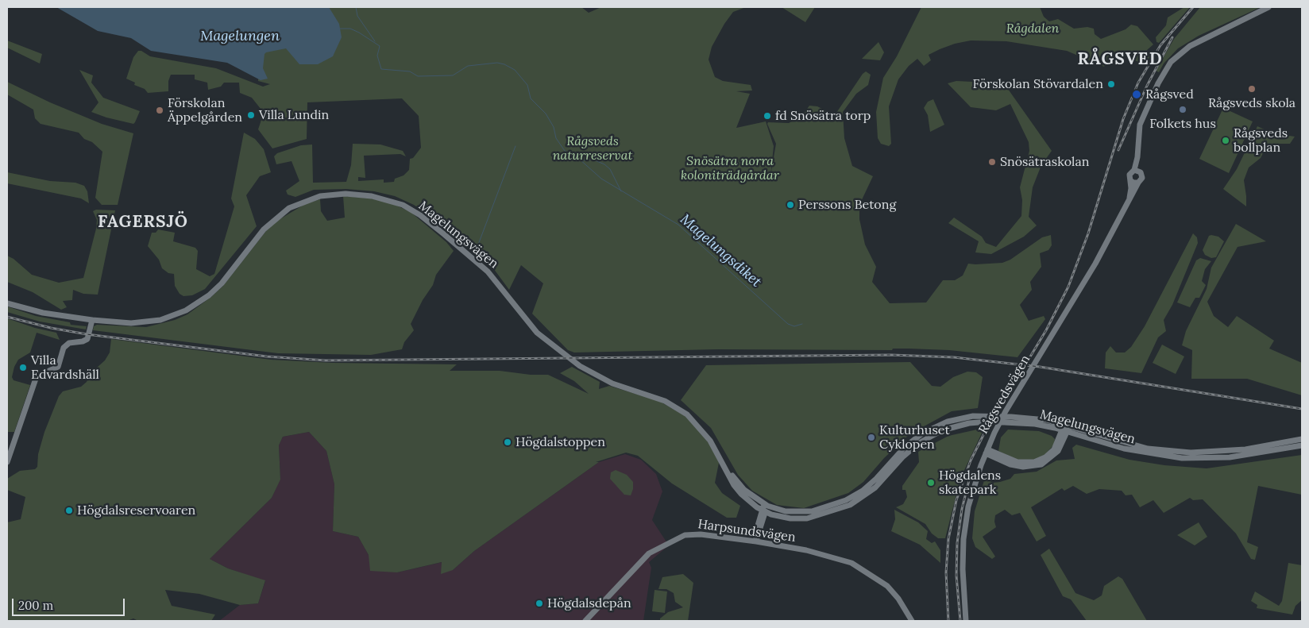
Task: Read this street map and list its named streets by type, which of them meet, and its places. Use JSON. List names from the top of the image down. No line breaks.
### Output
{"streets":{"main road":["Magelungsvägen","Rågsvedsvägen","Harpsundsvägen"]},"districts":["RÅGSVED","FAGERSJÖ"],"water":["Magelungen","Magelungsdiket"],"parks":["Rågdalen","Rågsveds naturreservat","Snösätra norra koloniträdgårdar"],"places":["Förskolan Stövardalen","Rågsveds skola","Rågsved","Folkets hus","Förskolan Äppelgården","Villa Lundin","fd Snösätra torp","Rågsveds bollplan","Snösätraskolan","Perssons Betong","Villa Edvardshäll","Kulturhuset Cyklopen","Högdalstoppen","Högdalens skatepark","Högdalsreservoaren","Högdalsdepån"],"scale_bar":"200 m"}
